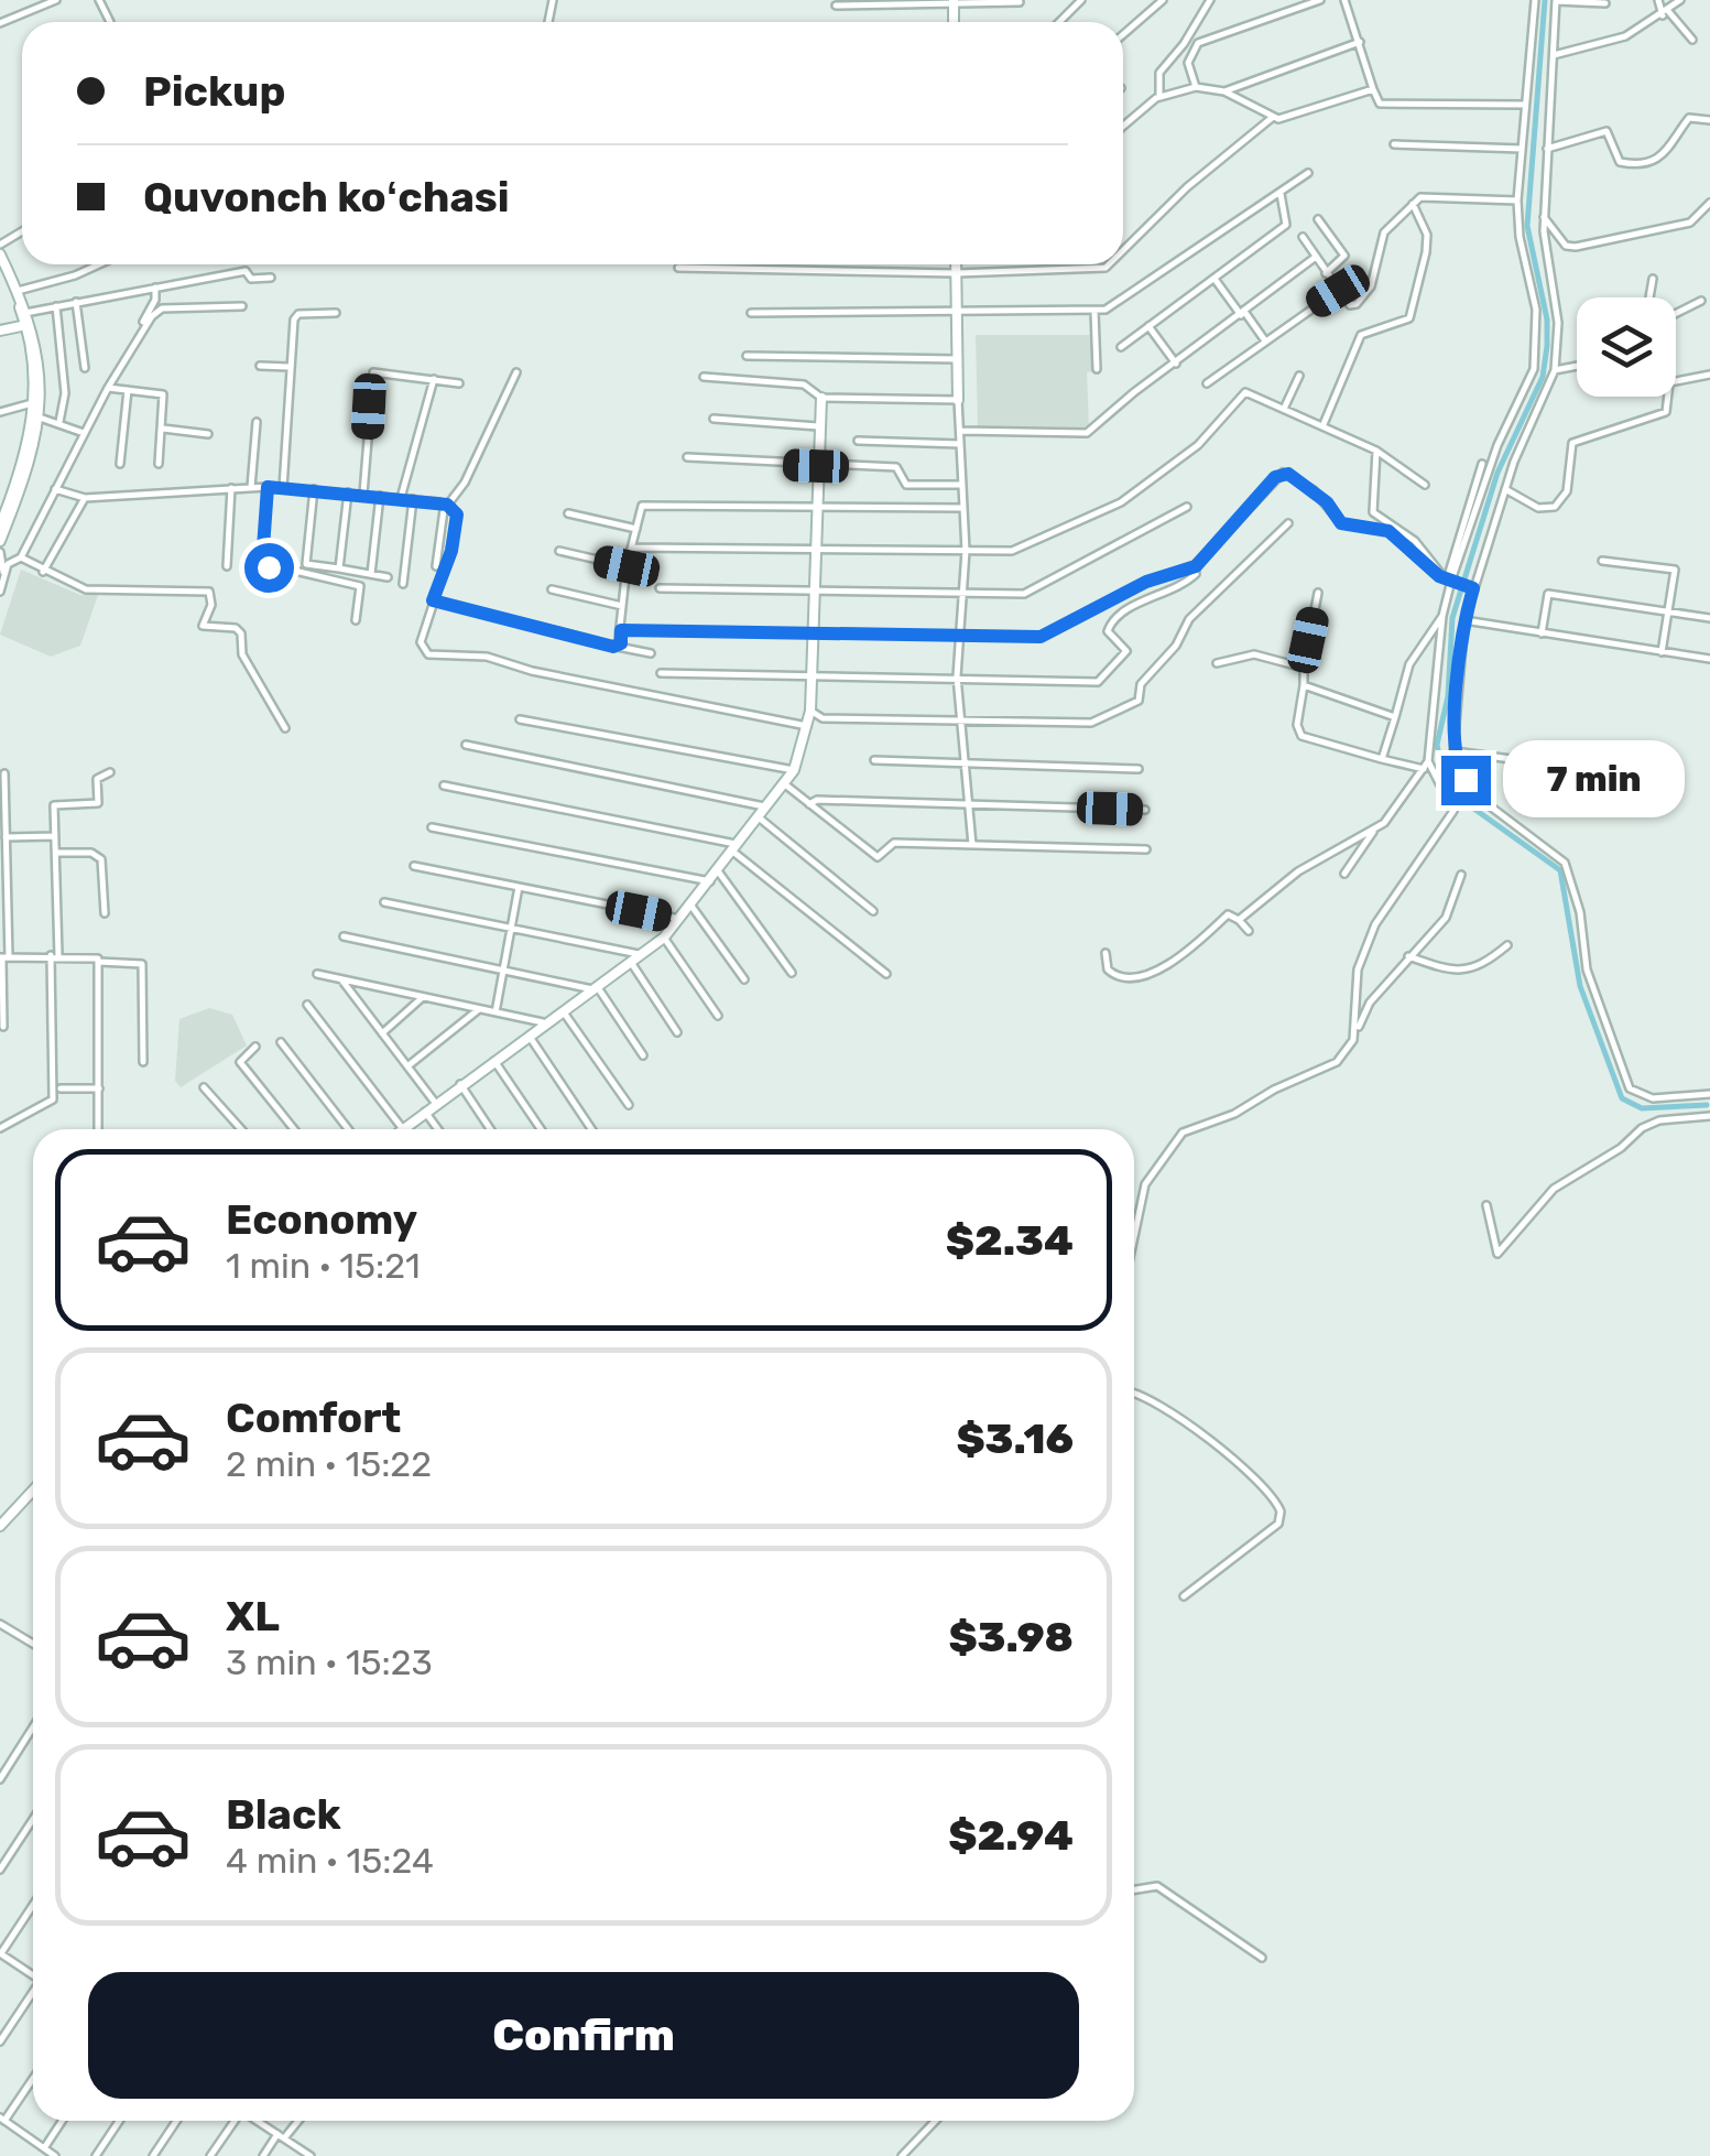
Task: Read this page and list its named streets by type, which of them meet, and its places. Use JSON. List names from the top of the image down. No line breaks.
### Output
{"page":{"banner":["Pickup","Quvonch koʻchasi"],"bubble":"7 min","list":[{"name":"Economy","note":"1 min · 15:21","value":"$2.34"},{"name":"Comfort","note":"2 min · 15:22","value":"$3.16"},{"name":"XL","note":"3 min · 15:23","value":"$3.98"},{"name":"Black","note":"4 min · 15:24","value":"$2.94"}],"buttons":"Confirm"}}
